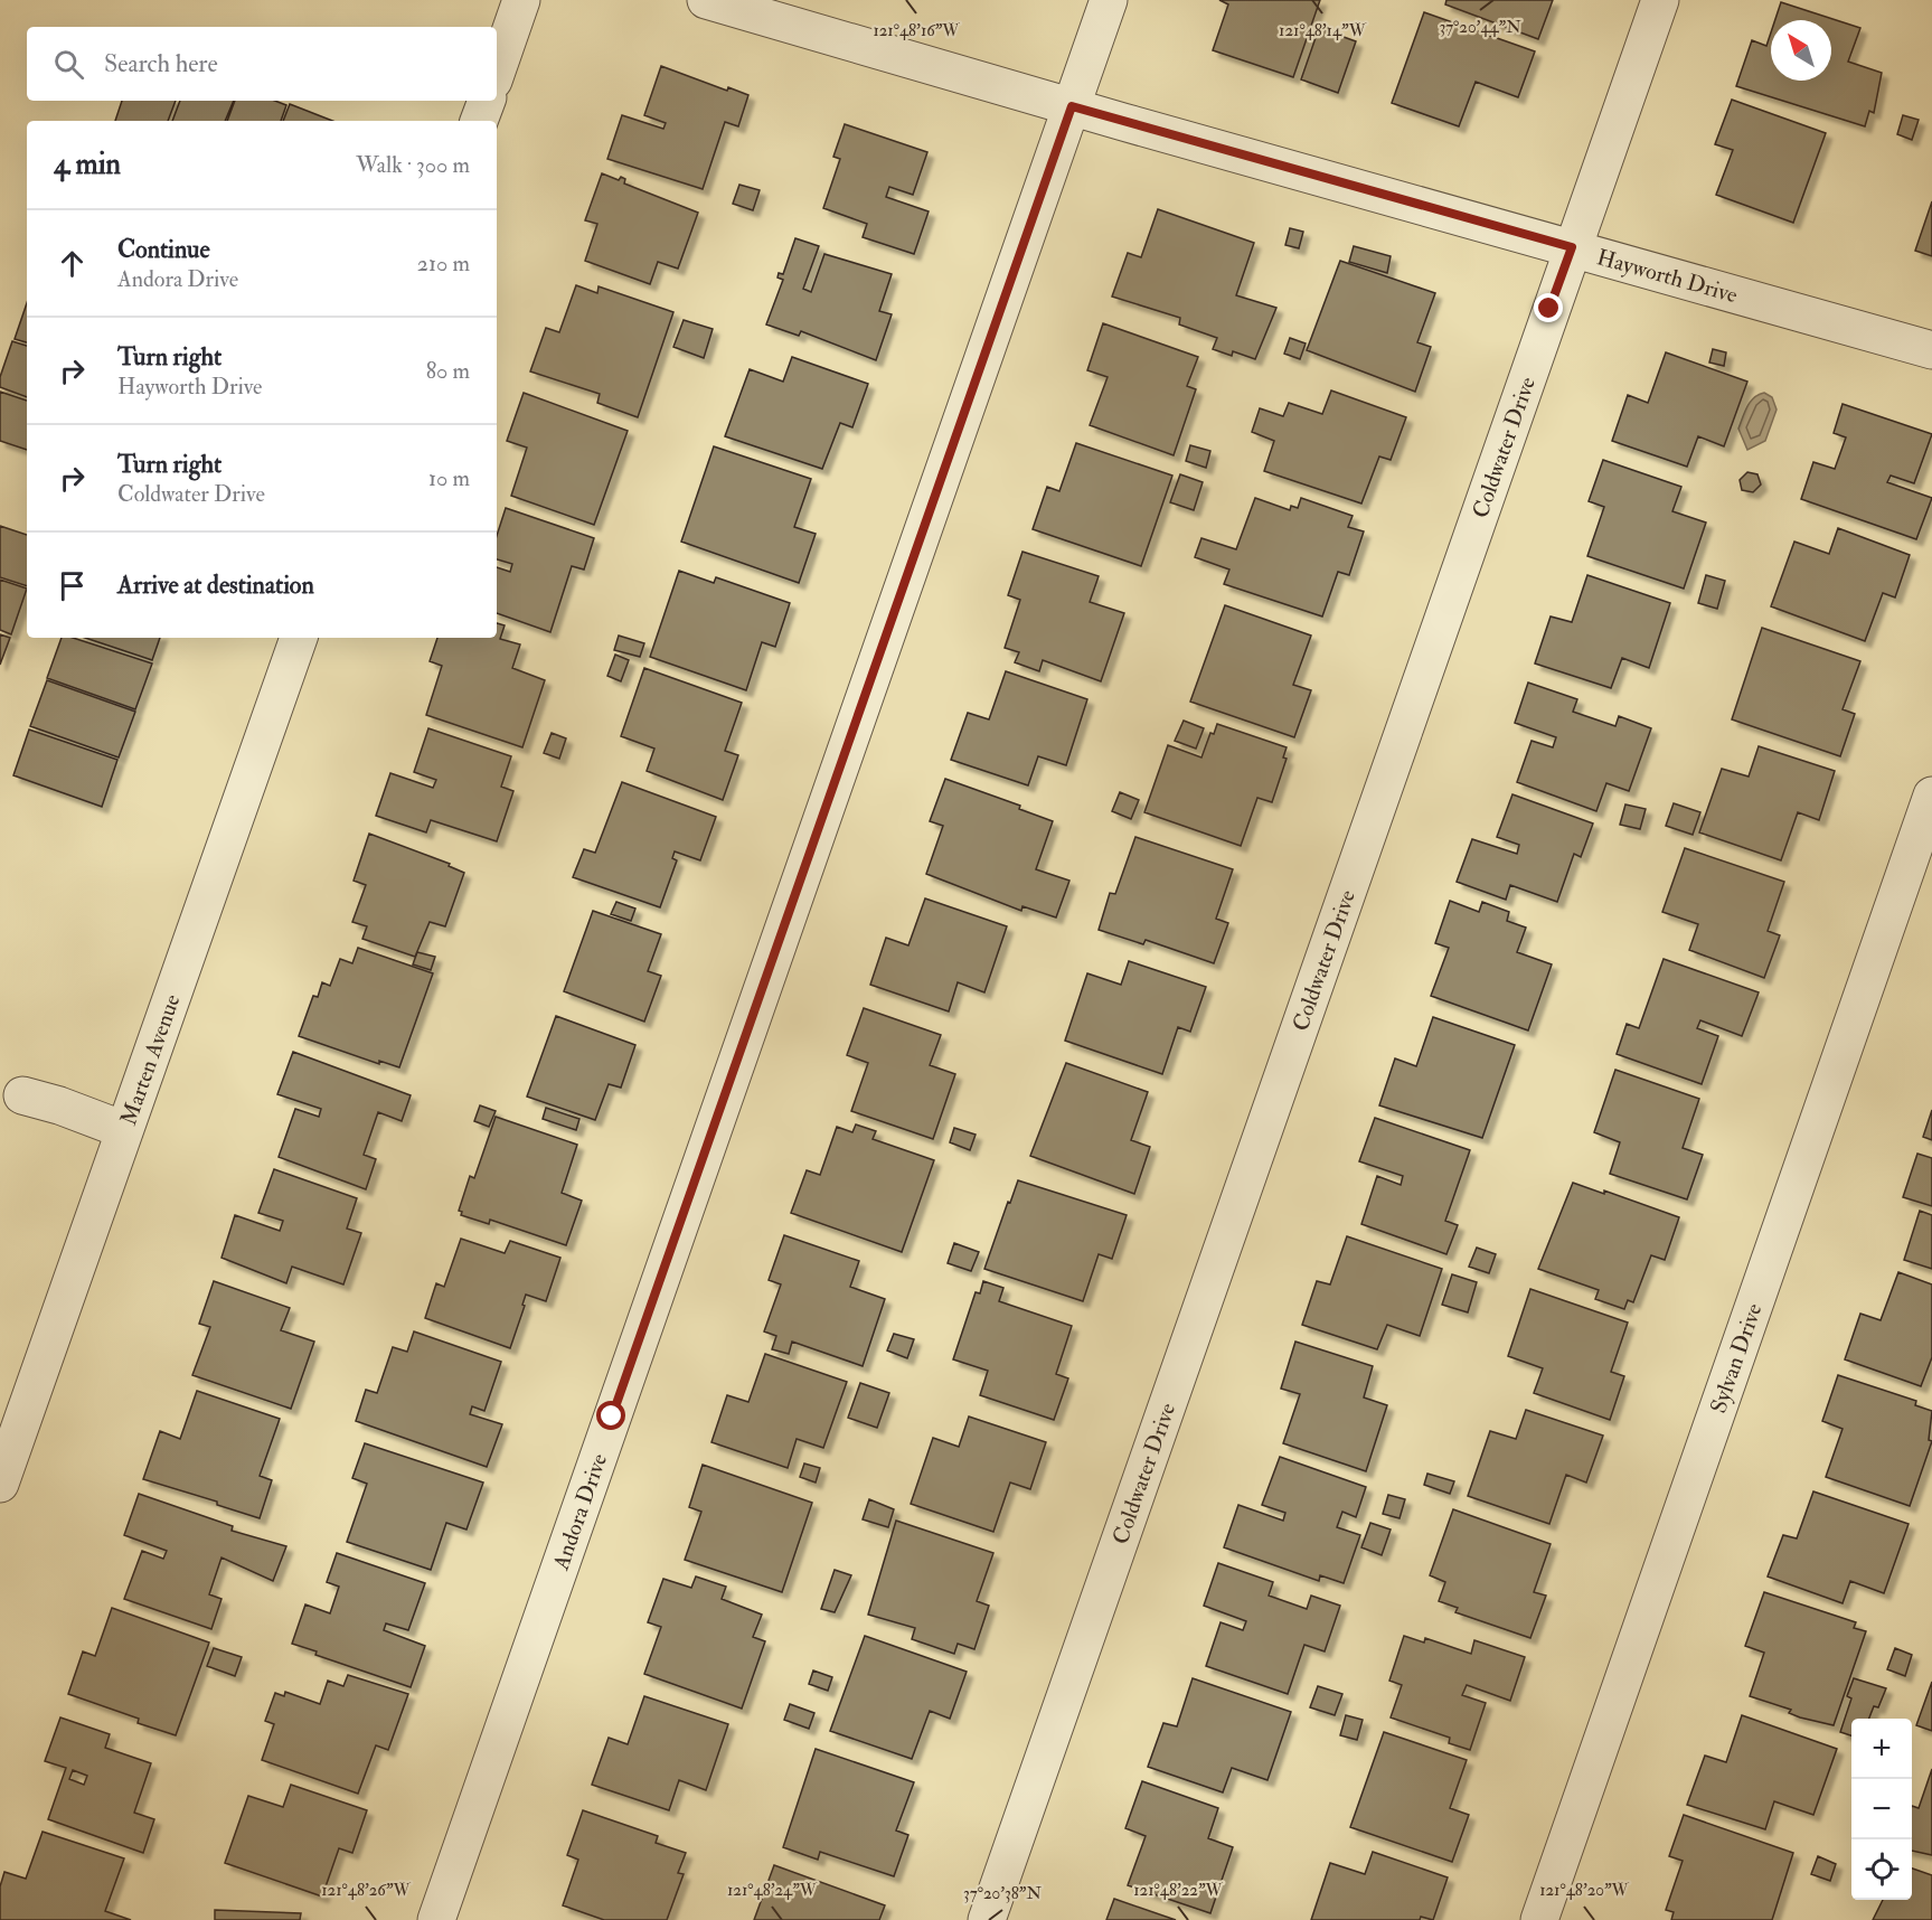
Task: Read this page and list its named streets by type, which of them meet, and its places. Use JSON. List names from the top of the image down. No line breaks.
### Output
{"streets":{"street":["Hayworth Drive","Coldwater Drive","Marten Avenue","Sylvan Drive","Andora Drive"]},"crossings":[["Hayworth Drive","Coldwater Drive"],["Hayworth Drive","Andora Drive"]],"north":"top left","page":{"search":"Search here","heading":["4 min","Walk · 300 m"],"list":[["Continue","Andora Drive","210 m"],["Turn right","Hayworth Drive","80 m"],["Turn right","Coldwater Drive","10 m"],"Arrive at destination"],"map_buttons":["+","−"]},"coordinates":["37°20'44\"N","121°48'16\"W","121°48'14\"W","121°48'26\"W","121°48'24\"W","121°48'22\"W","121°48'20\"W","37°20'38\"N"]}
